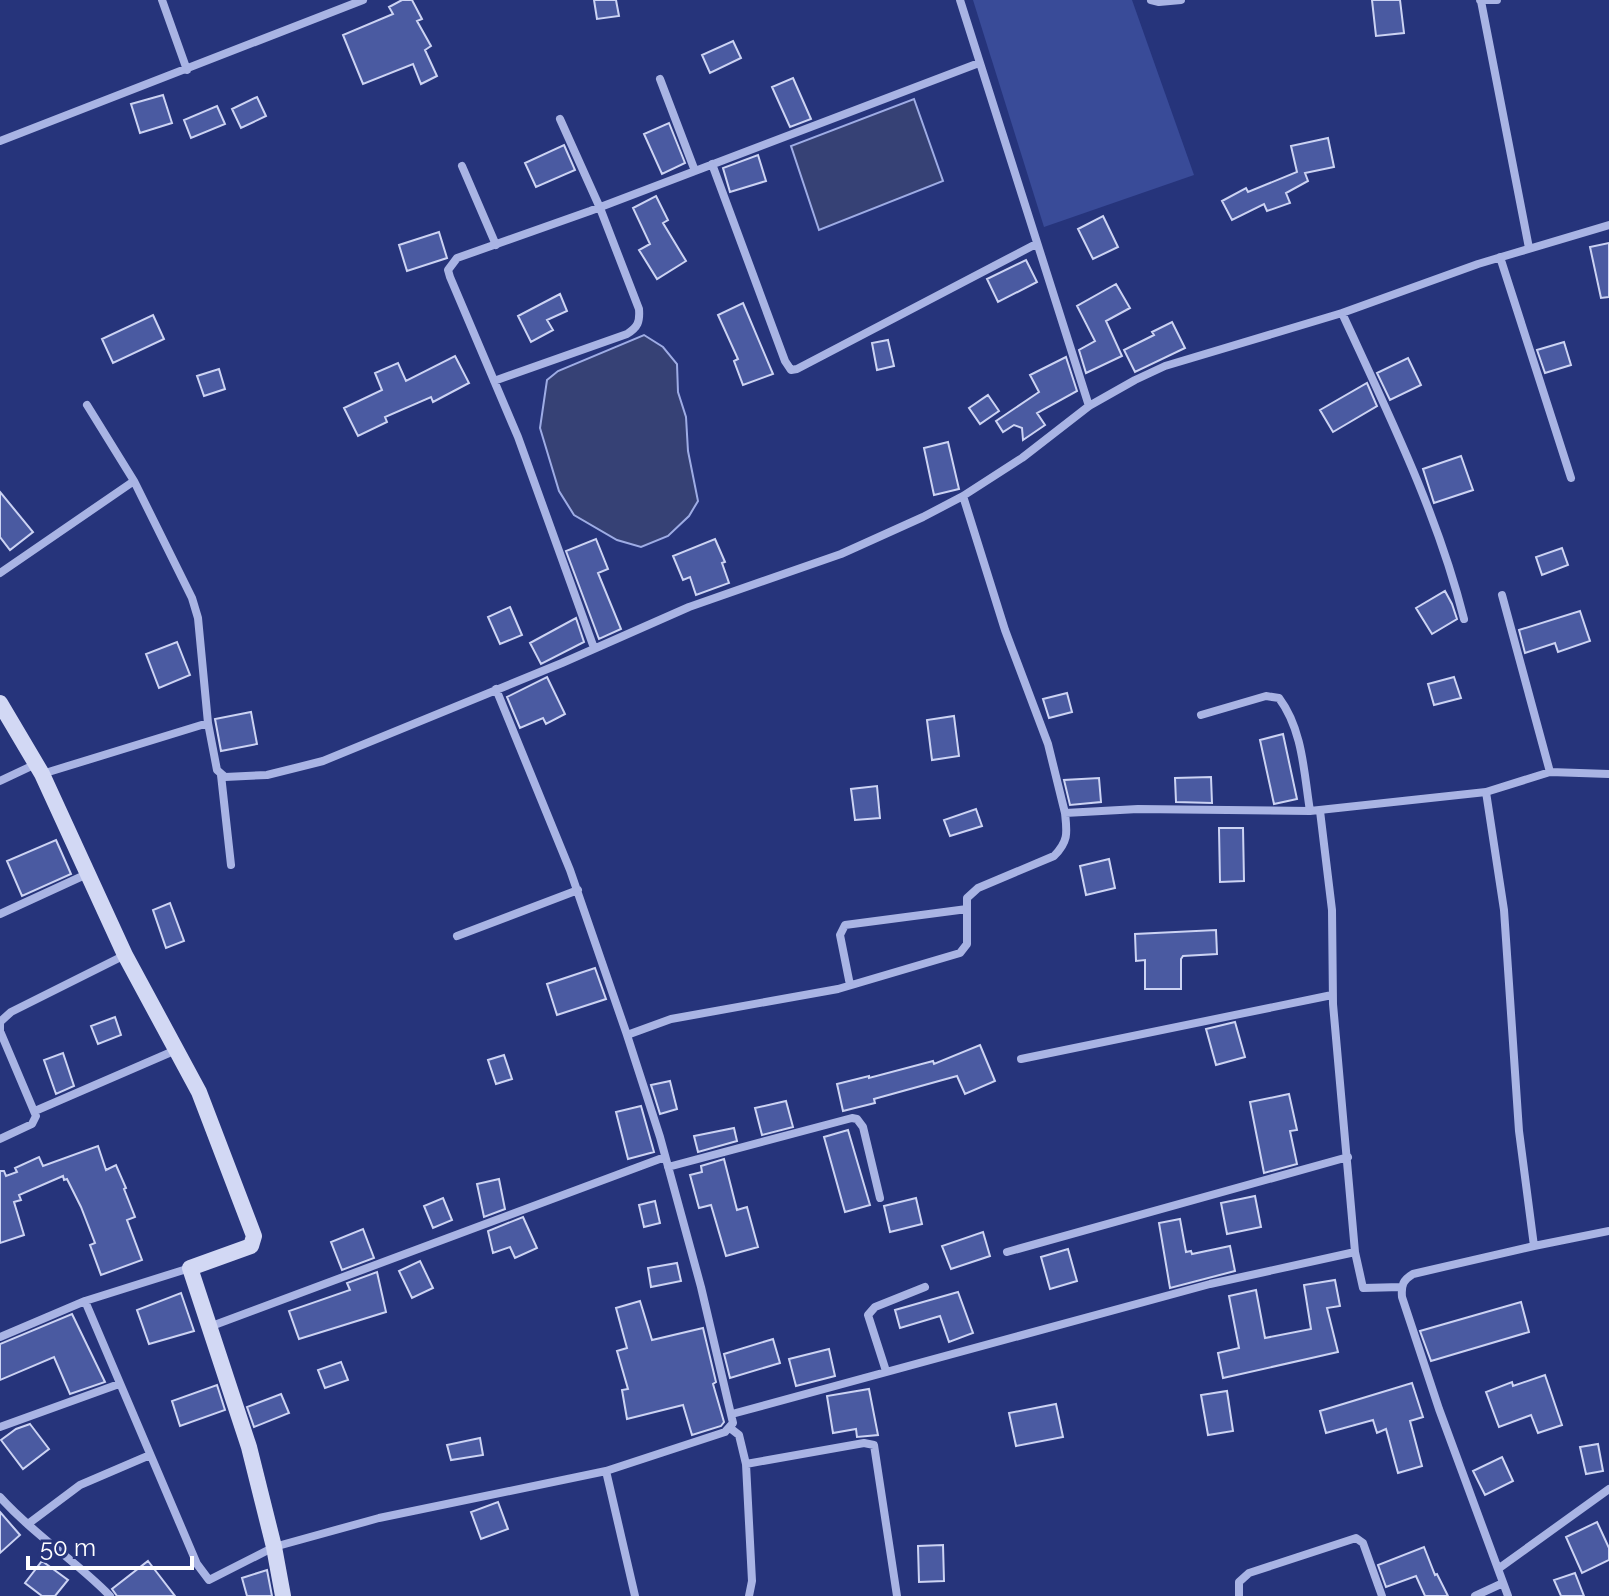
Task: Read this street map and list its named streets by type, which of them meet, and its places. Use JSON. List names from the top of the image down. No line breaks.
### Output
{"scale_bar":"50 m"}
